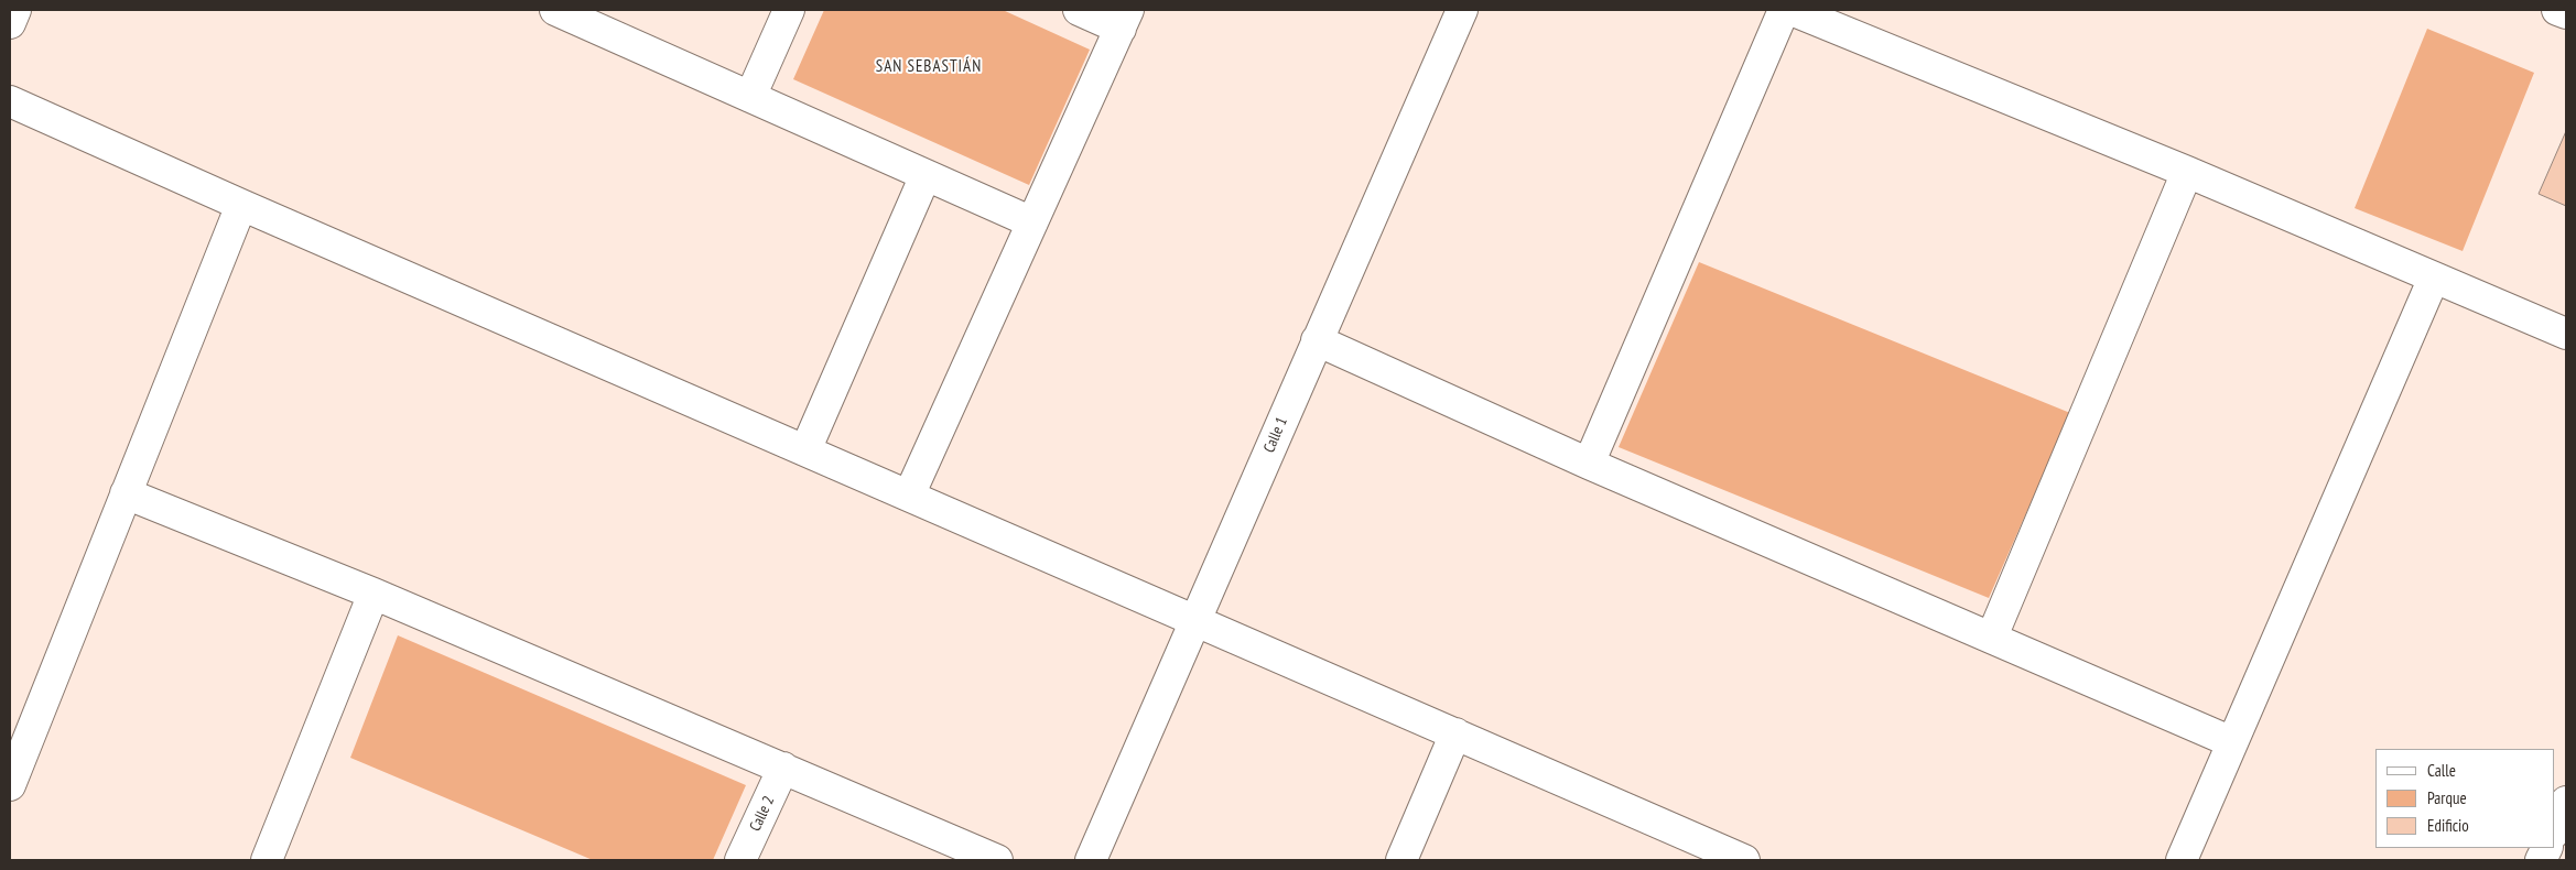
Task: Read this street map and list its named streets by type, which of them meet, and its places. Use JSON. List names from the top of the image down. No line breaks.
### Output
{"streets":{"street":["Calle 1","Calle 2"]},"districts":["SAN SEBASTIÁN"],"legend":["Calle","Parque","Edificio"]}
